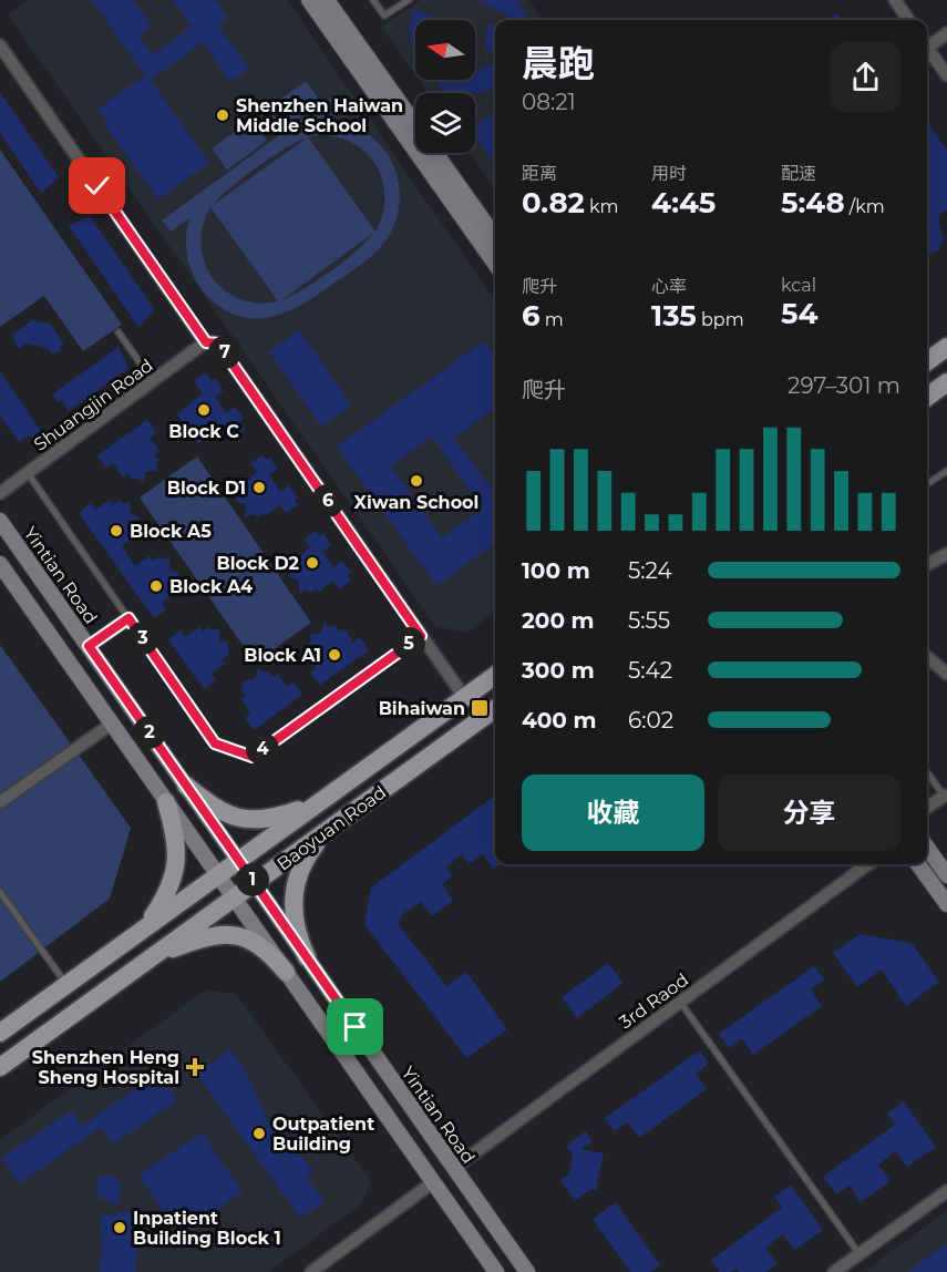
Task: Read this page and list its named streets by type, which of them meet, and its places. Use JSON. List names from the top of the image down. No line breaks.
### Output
{"streets":{"main road":["Baoyuan Road"],"street":["Shuangjin Road","Yintian Road","3rd Raod"]},"crossings":[["Yintian Road","Baoyuan Road"],["Yintian Road","3rd Raod"]],"places":{"other":["Shenzhen Haiwan Middle School","Block C","Xiwan School","Block D1","Block A5","Block D2","Block A4","Block A1","Outpatient Building","Inpatient Building Block 1"],"transit":["Bihaiwan"],"health":["Shenzhen Heng Sheng Hospital"]},"north":"left","page":{"heading":["晨跑","08:21"],"stats":[["距离","0.82 km"],["用时","4:45"],["配速","5:48 /km"],["爬升","6 m"],["心率","135 bpm"],["kcal","54"]],"pins":["7","6","3","5","2","4","1"],"chart":["爬升","297–301 m"],"list":[{"name":"100 m","note":"5:24"},{"name":"200 m","note":"5:55"},{"name":"300 m","note":"5:42"},{"name":"400 m","note":"6:02"}],"buttons":["收藏","分享"]}}
